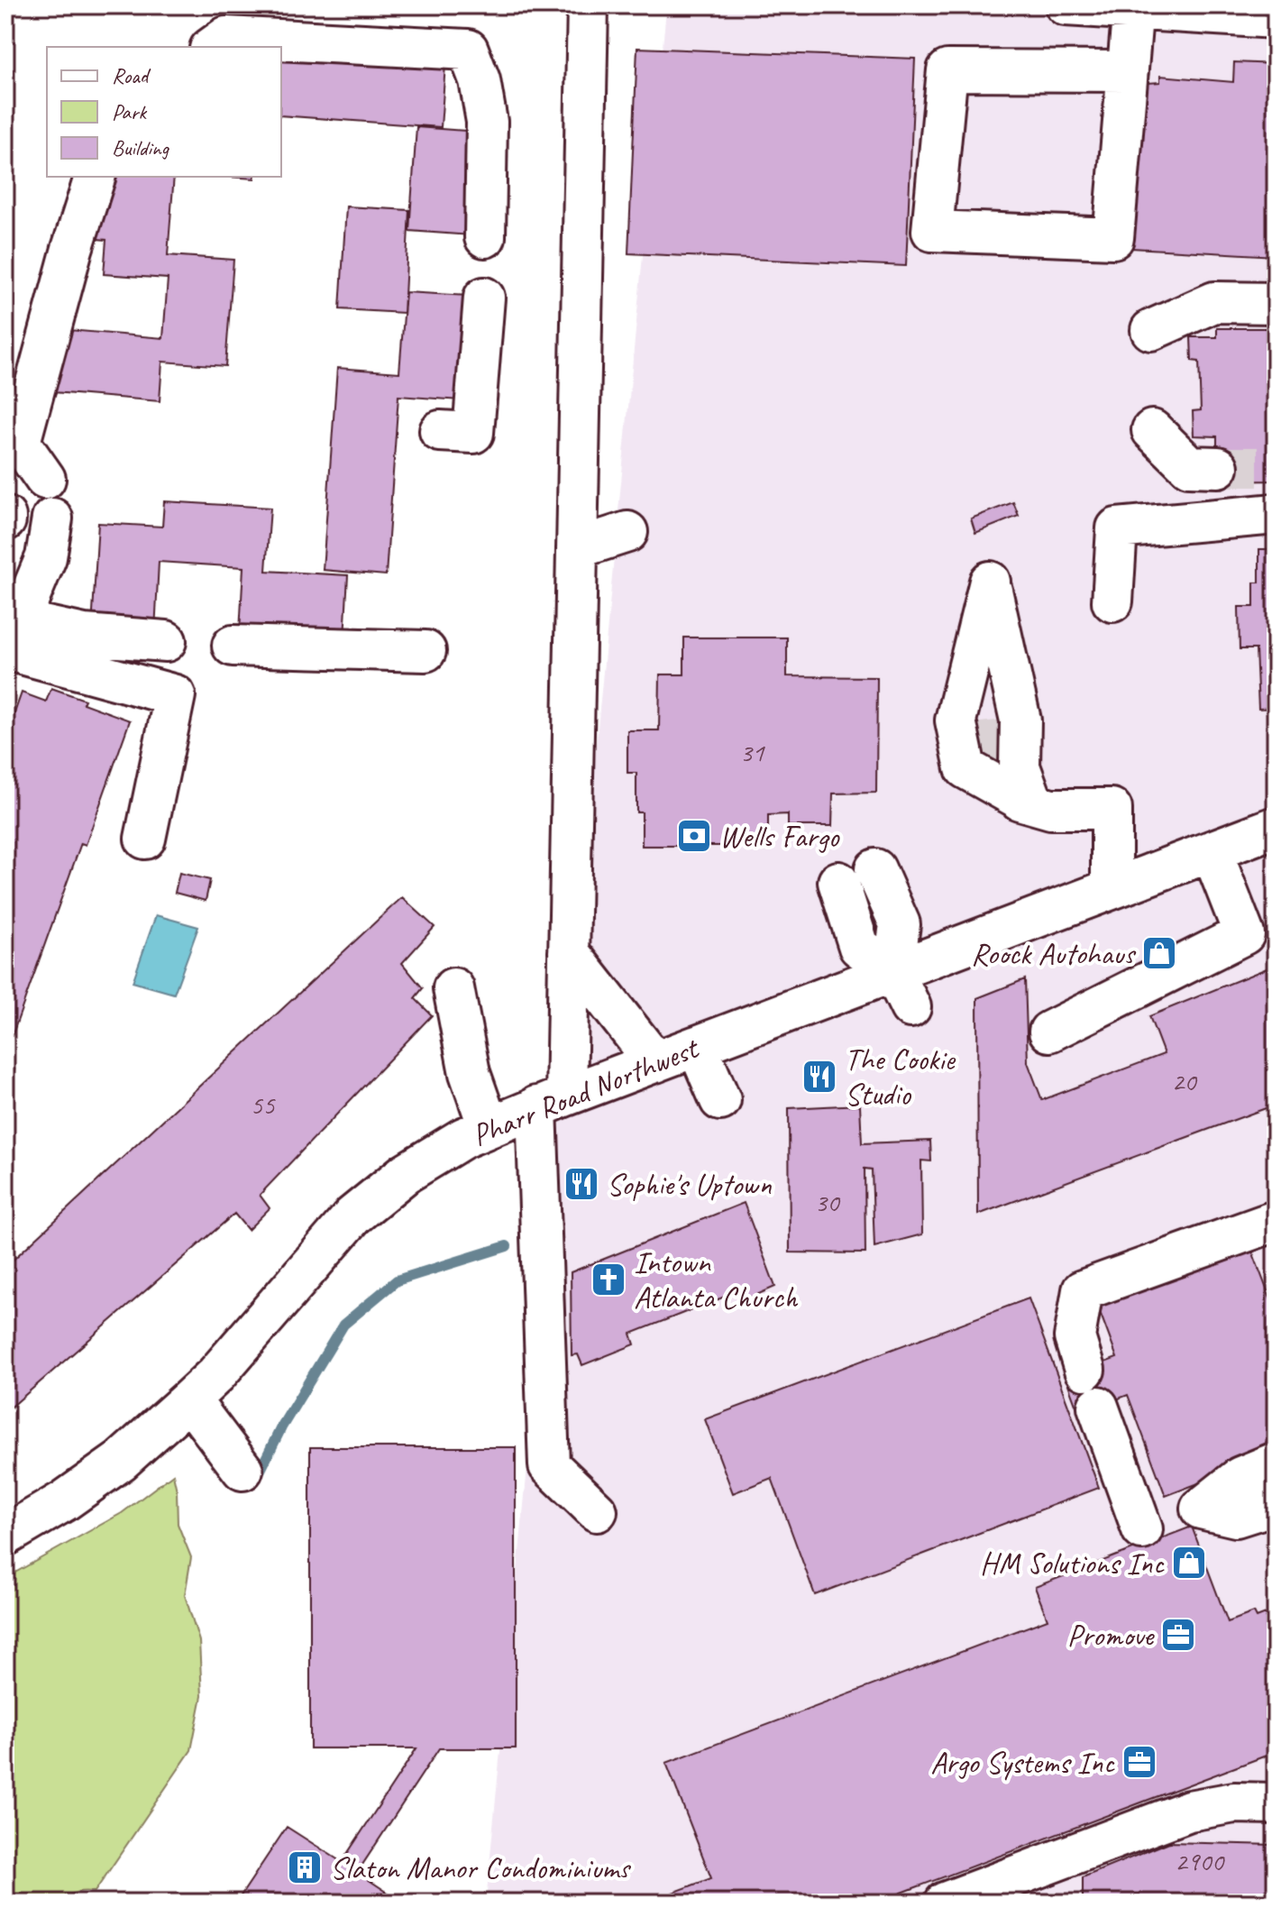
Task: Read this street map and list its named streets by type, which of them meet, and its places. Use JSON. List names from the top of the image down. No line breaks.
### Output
{"streets":{"street":["Pharr Road Northwest"]},"places":{"bank":["Wells Fargo"],"shop":["Roock Autohaus","HM Solutions Inc"],"restaurant":["The Cookie Studio","Sophie's Uptown"],"church":["Intown Atlanta Church"],"office":["Promove","Argo Systems Inc"],"building":["Slaton Manor Condominiums"]},"house_numbers":["31","20","55","30","2900"],"legend":["Road","Park","Building"]}
